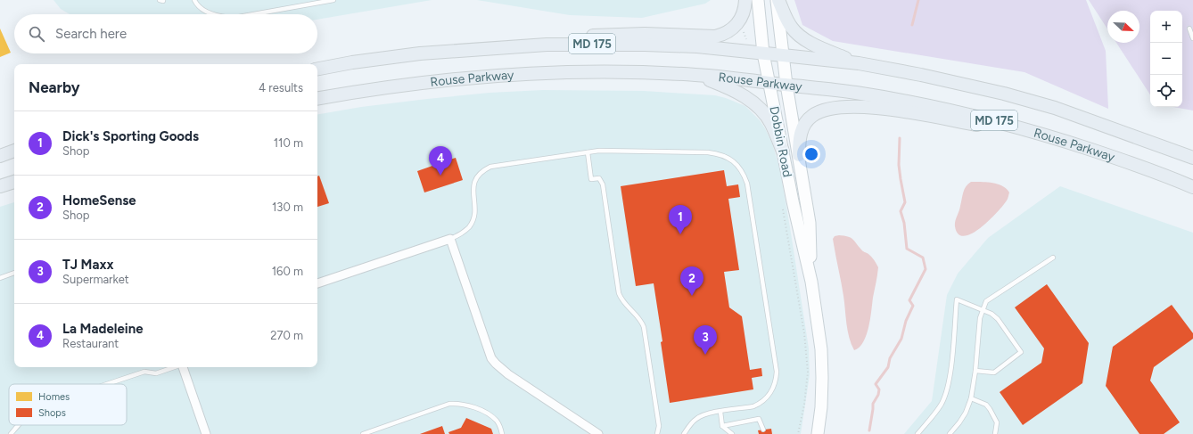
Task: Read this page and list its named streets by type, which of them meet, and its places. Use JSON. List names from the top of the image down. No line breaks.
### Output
{"streets":{"main road":["MD 175","Rouse Parkway"],"street":["Dobbin Road"]},"crossings":[["MD 175","Dobbin Road"],["Rouse Parkway","Dobbin Road"]],"legend":["Homes","Shops"],"north":"bottom right","page":{"map_buttons":["+","−"],"search":"Search here","heading":["Nearby","4 results"],"list":[{"mark":"1","name":"Dick's Sporting Goods","note":"Shop","value":"110 m"},{"mark":"2","name":"HomeSense","note":"Shop","value":"130 m"},{"mark":"3","name":"TJ Maxx","note":"Supermarket","value":"160 m"},{"mark":"4","name":"La Madeleine","note":"Restaurant","value":"270 m"}],"pins":["4","1","2","3"]}}
